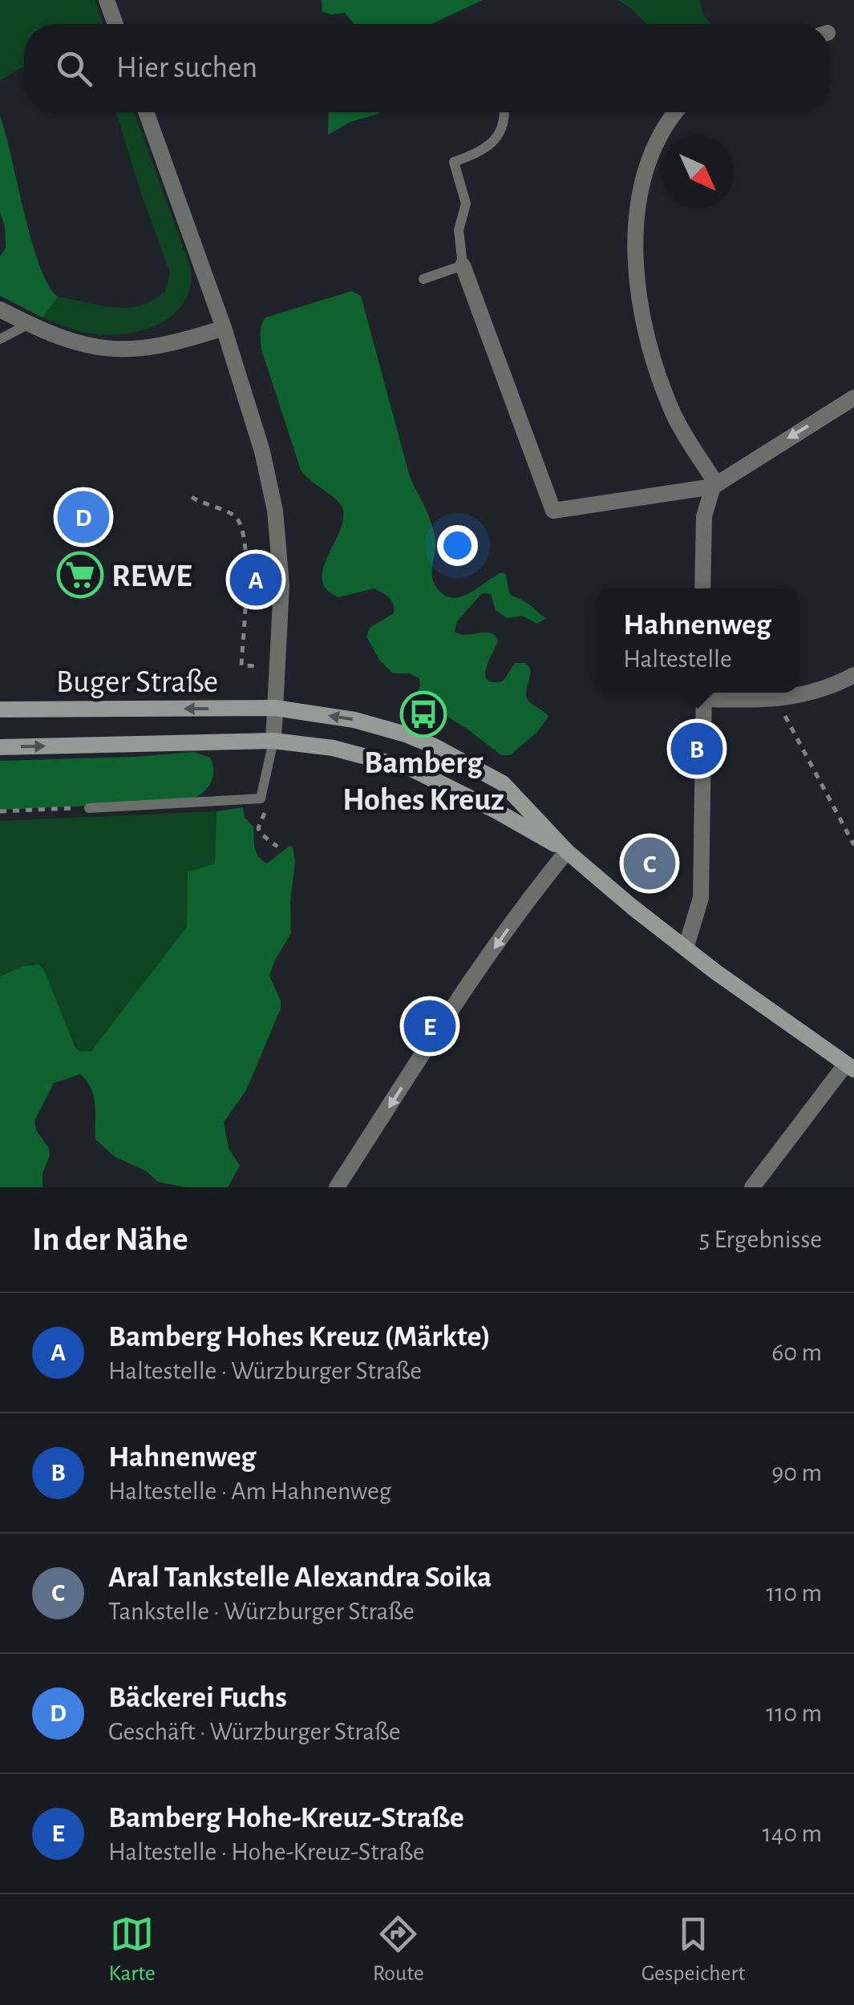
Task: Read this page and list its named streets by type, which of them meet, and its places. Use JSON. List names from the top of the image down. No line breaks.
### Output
{"streets":{"street":["Buger Straße"]},"places":{"supermarket":["REWE"],"bus stop":["Bamberg Hohes Kreuz"]},"north":"bottom right","page":{"search":"Hier suchen","pins":["D","A","B","C","E"],"popup":["Hahnenweg","Haltestelle"],"heading":["In der Nähe","5 Ergebnisse"],"list":[{"mark":"A","name":"Bamberg Hohes Kreuz (Märkte)","note":"Haltestelle · Würzburger Straße","value":"60 m"},{"mark":"B","name":"Hahnenweg","note":"Haltestelle · Am Hahnenweg","value":"90 m"},{"mark":"C","name":"Aral Tankstelle Alexandra Soika","note":"Tankstelle · Würzburger Straße","value":"110 m"},{"mark":"D","name":"Bäckerei Fuchs","note":"Geschäft · Würzburger Straße","value":"110 m"},{"mark":"E","name":"Bamberg Hohe-Kreuz-Straße","note":"Haltestelle · Hohe-Kreuz-Straße","value":"140 m"}],"nav":["Karte","Route","Gespeichert"]}}
